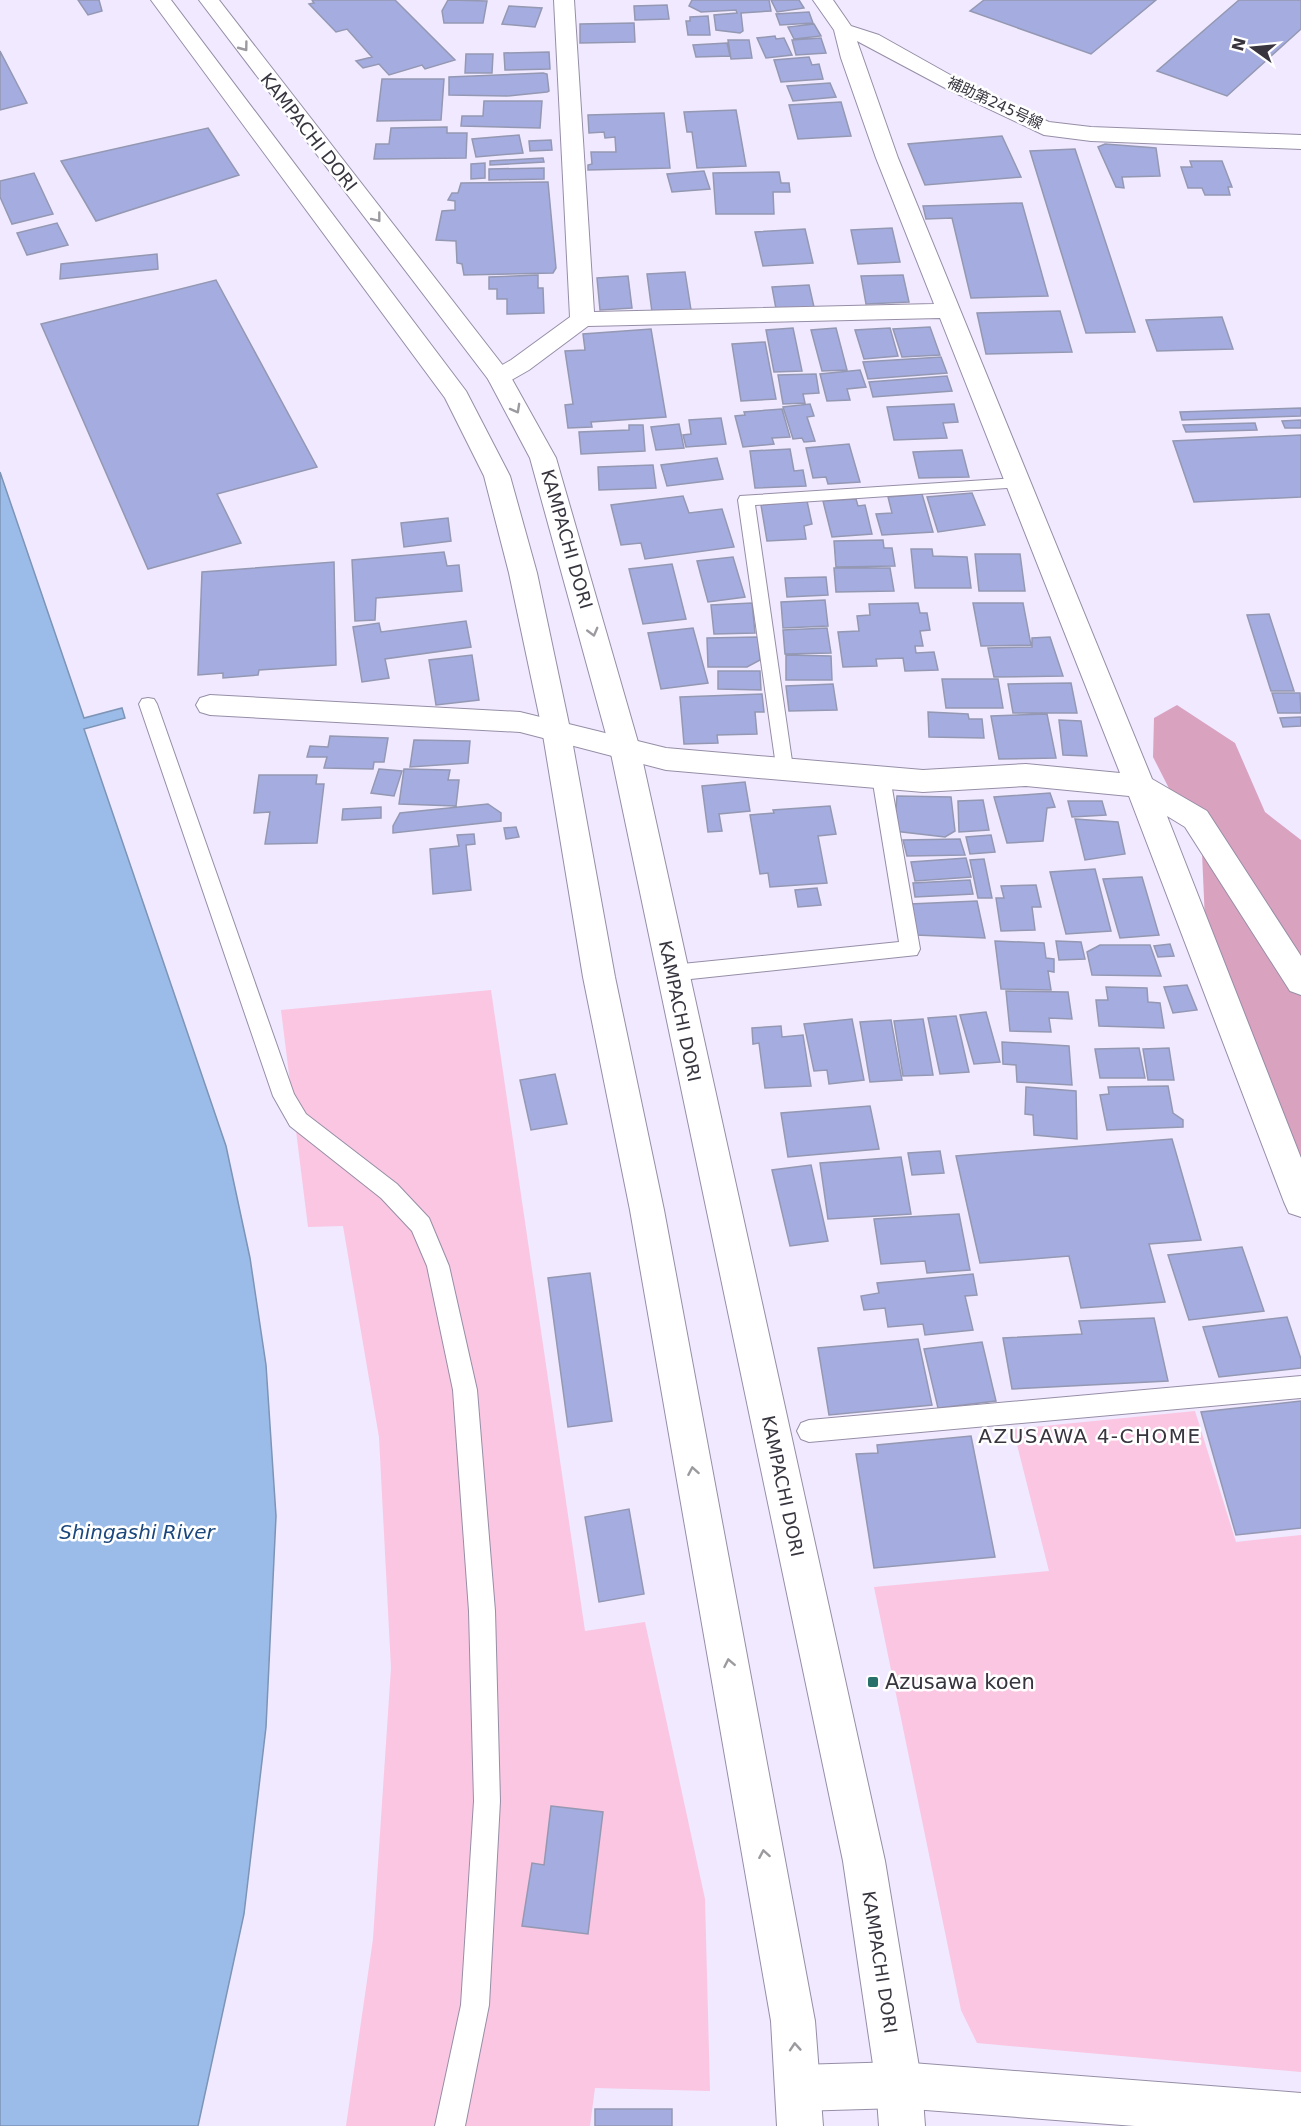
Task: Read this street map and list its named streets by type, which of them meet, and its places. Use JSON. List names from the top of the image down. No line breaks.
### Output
{"streets":{"street":["補助第245号線","KAMPACHI DORI"]},"districts":["AZUSAWA 4-CHOME"],"water":["Shingashi River"],"places":{"transit":["Azusawa koen"]},"north":"left"}
